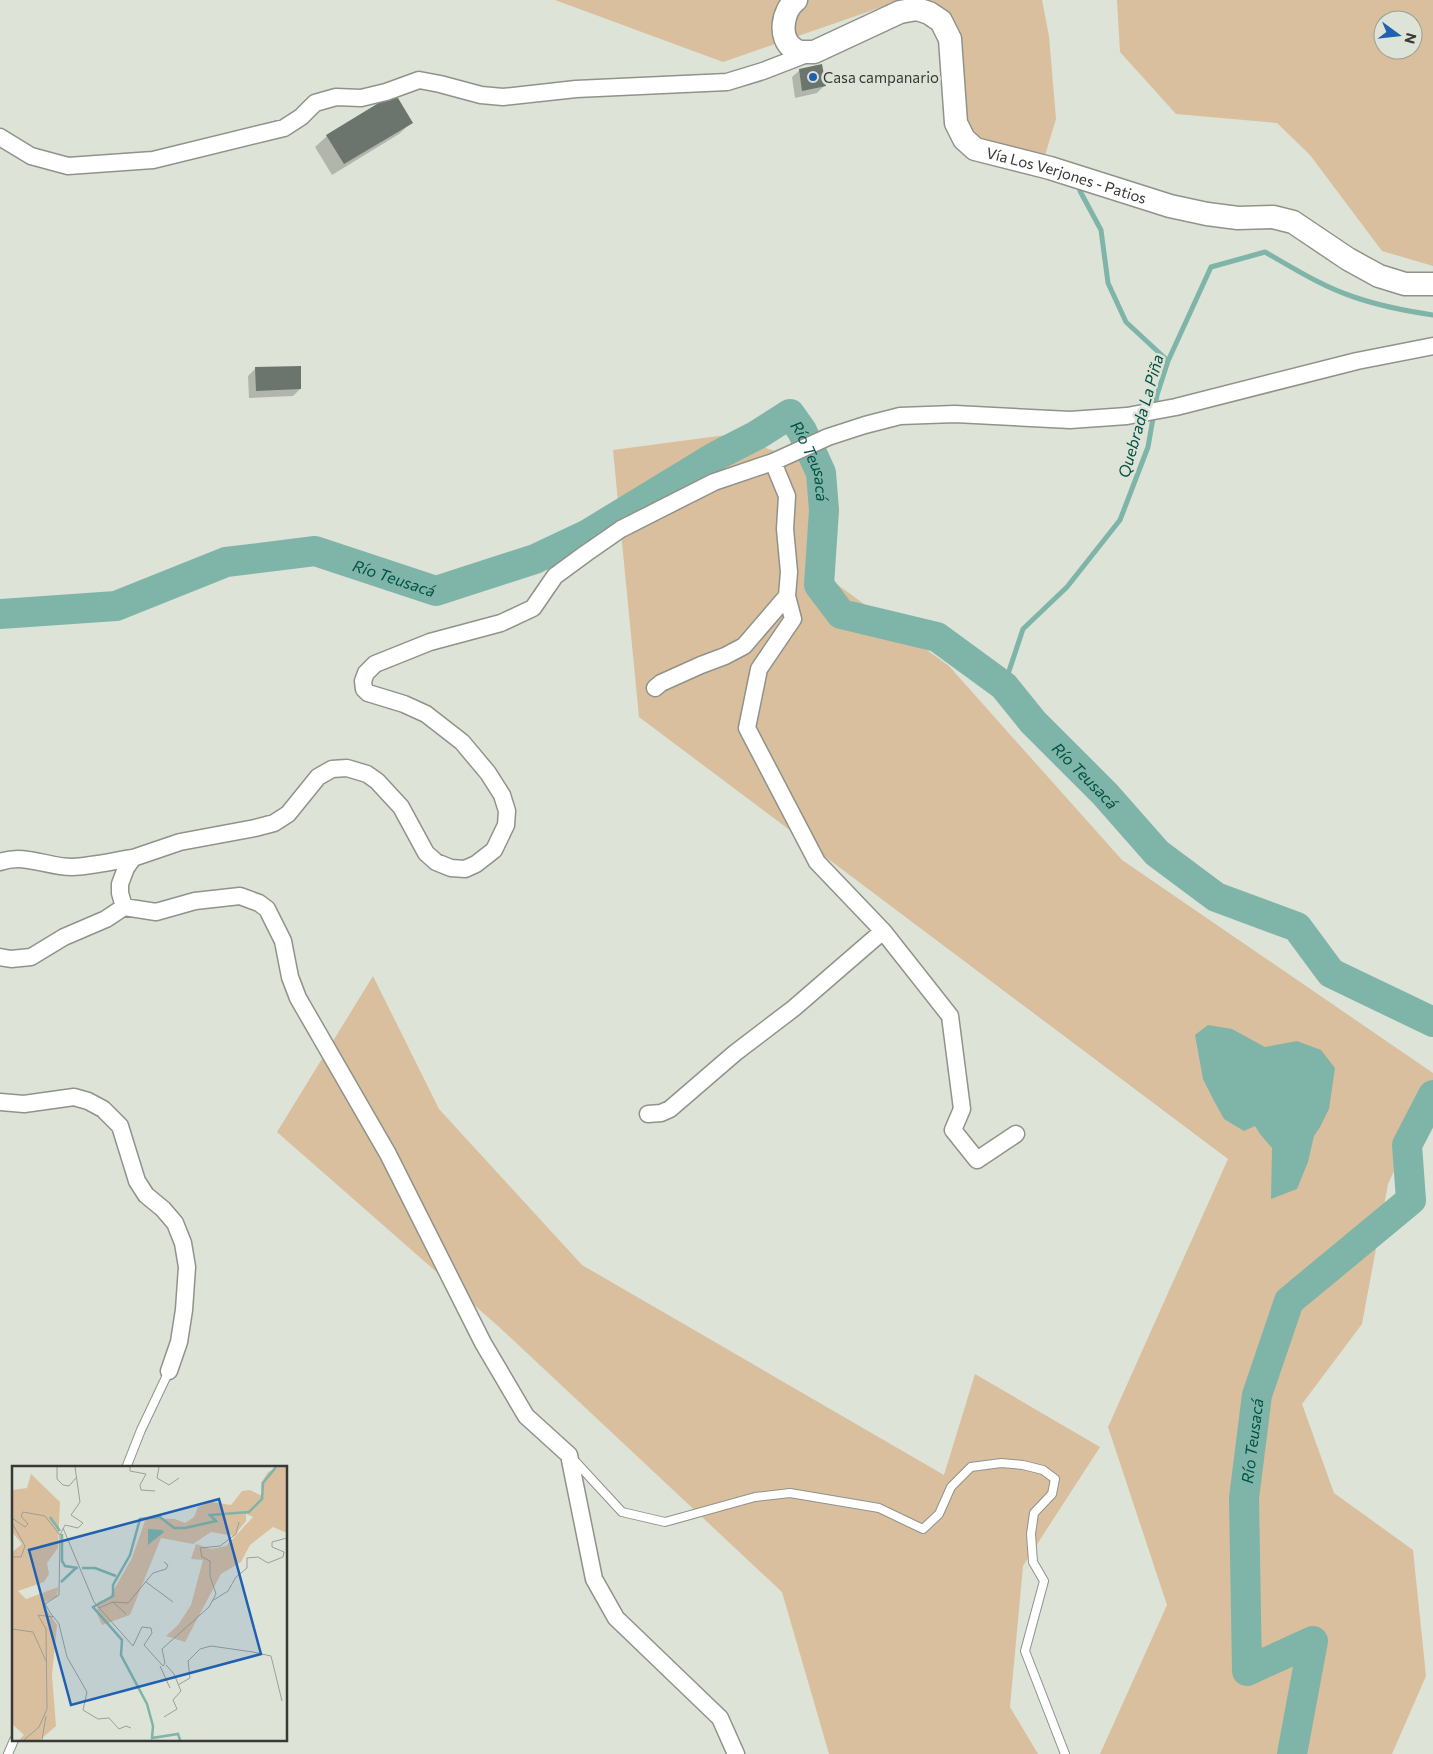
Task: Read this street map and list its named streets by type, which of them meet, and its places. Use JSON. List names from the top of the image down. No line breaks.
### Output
{"streets":{"street":["Vía Los Verjones - Patios"]},"water":["Quebrada La Piña","Río Teusacá"],"places":["Casa campanario"],"north":"right"}
